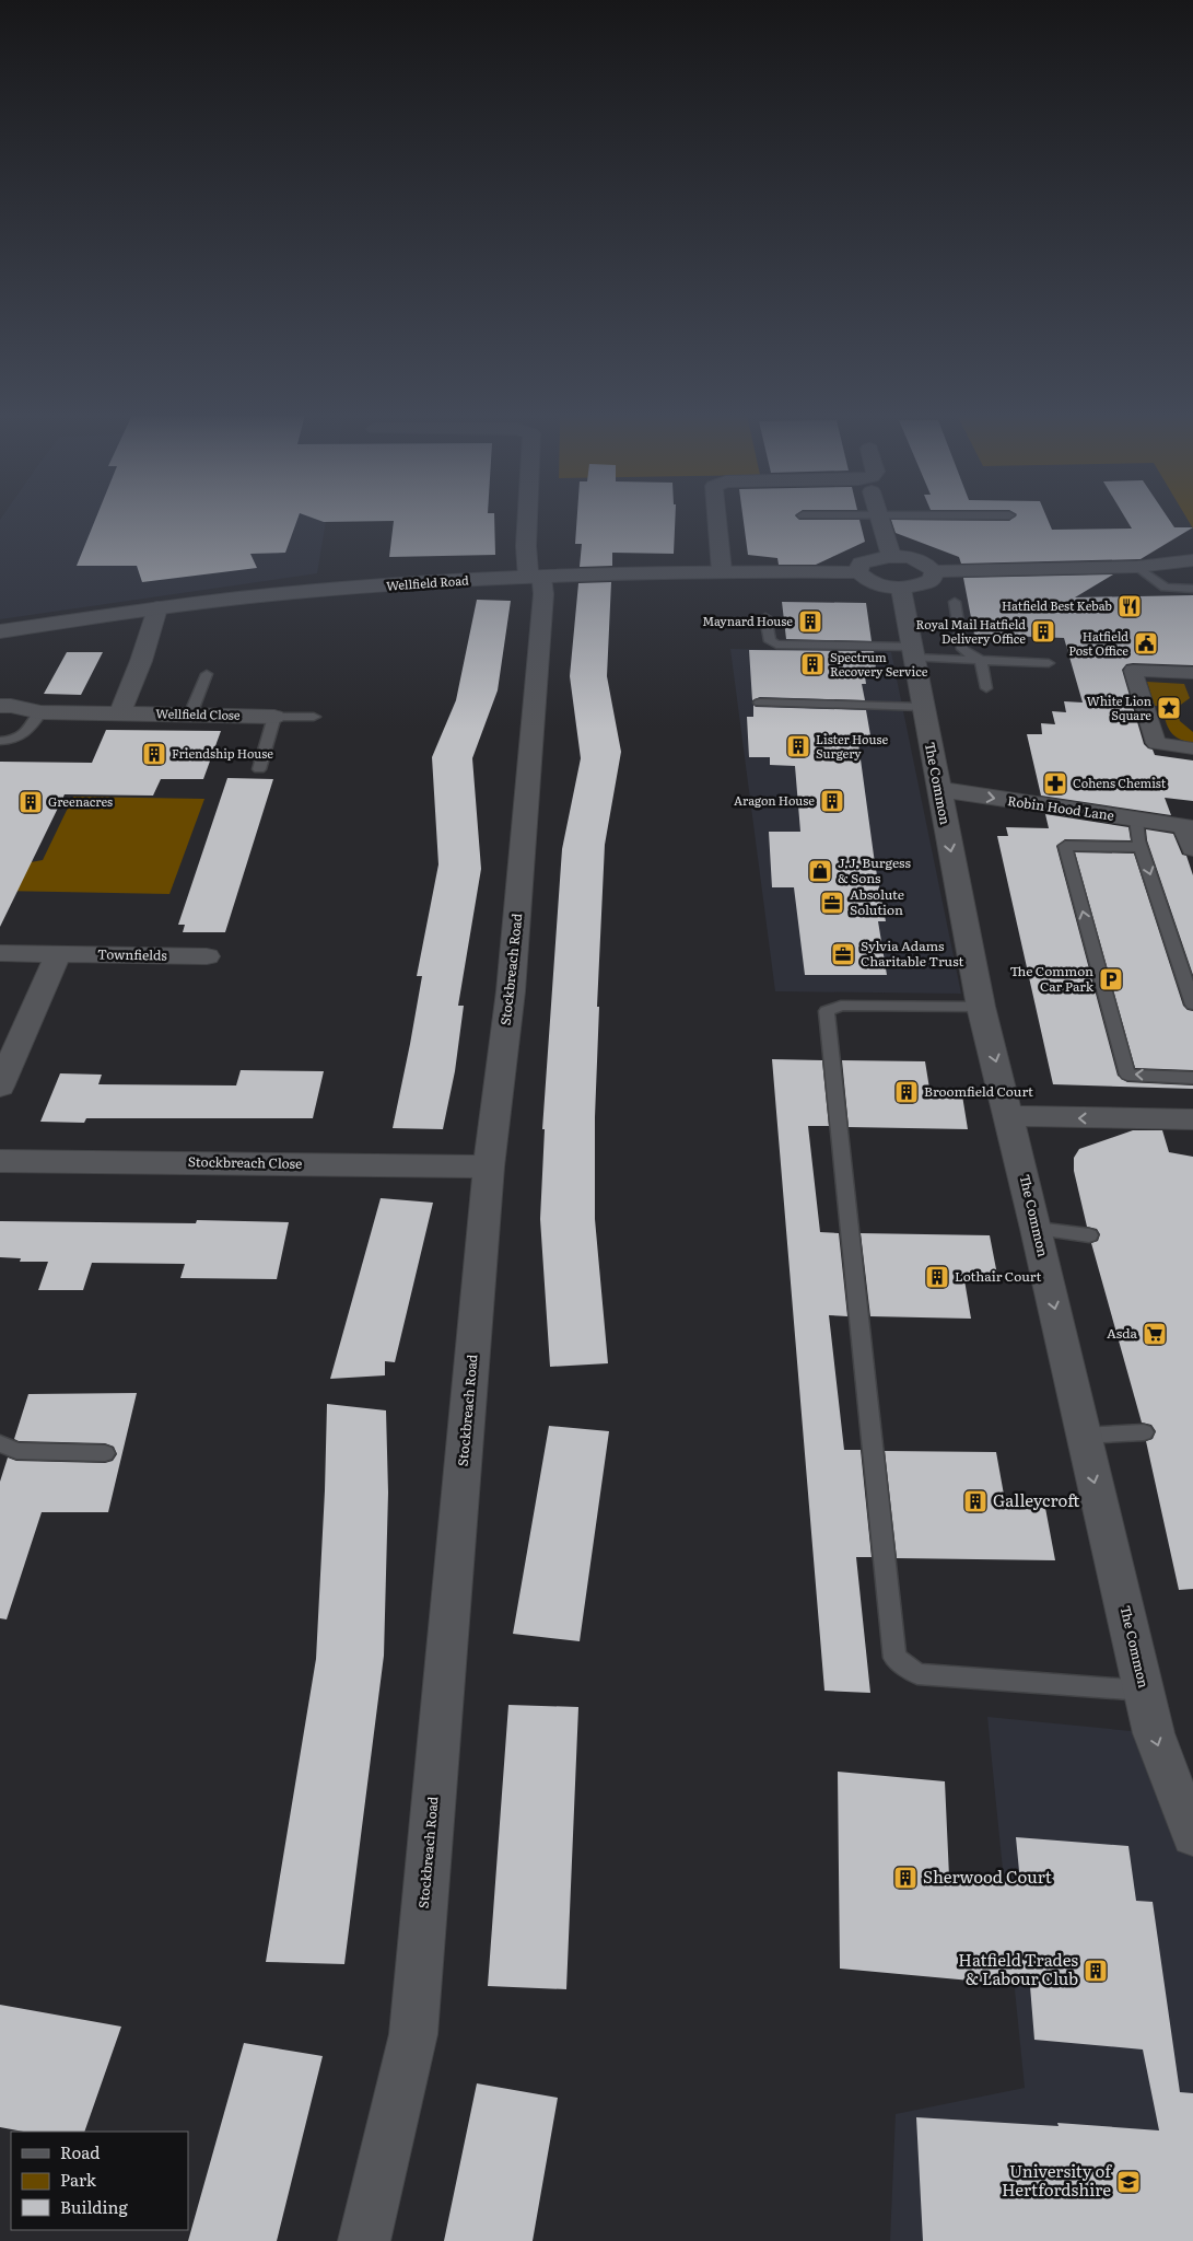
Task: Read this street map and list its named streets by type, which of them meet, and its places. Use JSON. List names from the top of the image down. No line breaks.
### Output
{"streets":{"street":["Wellfield Road","Wellfield Close","The Common","Robin Hood Lane","Townfields","Stockbreach Road","Stockbreach Close"]},"crossings":[["Wellfield Road","The Common"],["Wellfield Road","Stockbreach Road"],["The Common","Robin Hood Lane"],["Stockbreach Road","Stockbreach Close"]],"one_way":["The Common"],"places":{"restaurant":["Hatfield Best Kebab"],"building":["Maynard House","Royal Mail Hatfield Delivery Office","Spectrum Recovery Service","Lister House Surgery","Friendship House","Aragon House","Greenacres","Broomfield Court","Lothair Court","Galleycroft","Sherwood Court","Hatfield Trades & Labour Club"],"public building":["Hatfield Post Office"],"place":["White Lion Square"],"pharmacy":["Cohens Chemist"],"shop":["J.J. Burgess & Sons"],"office":["Absolute Solution","Sylvia Adams Charitable Trust"],"parking":["The Common Car Park"],"supermarket":["Asda"],"school or university":["University of Hertfordshire"]},"legend":["Road","Park","Building"]}
